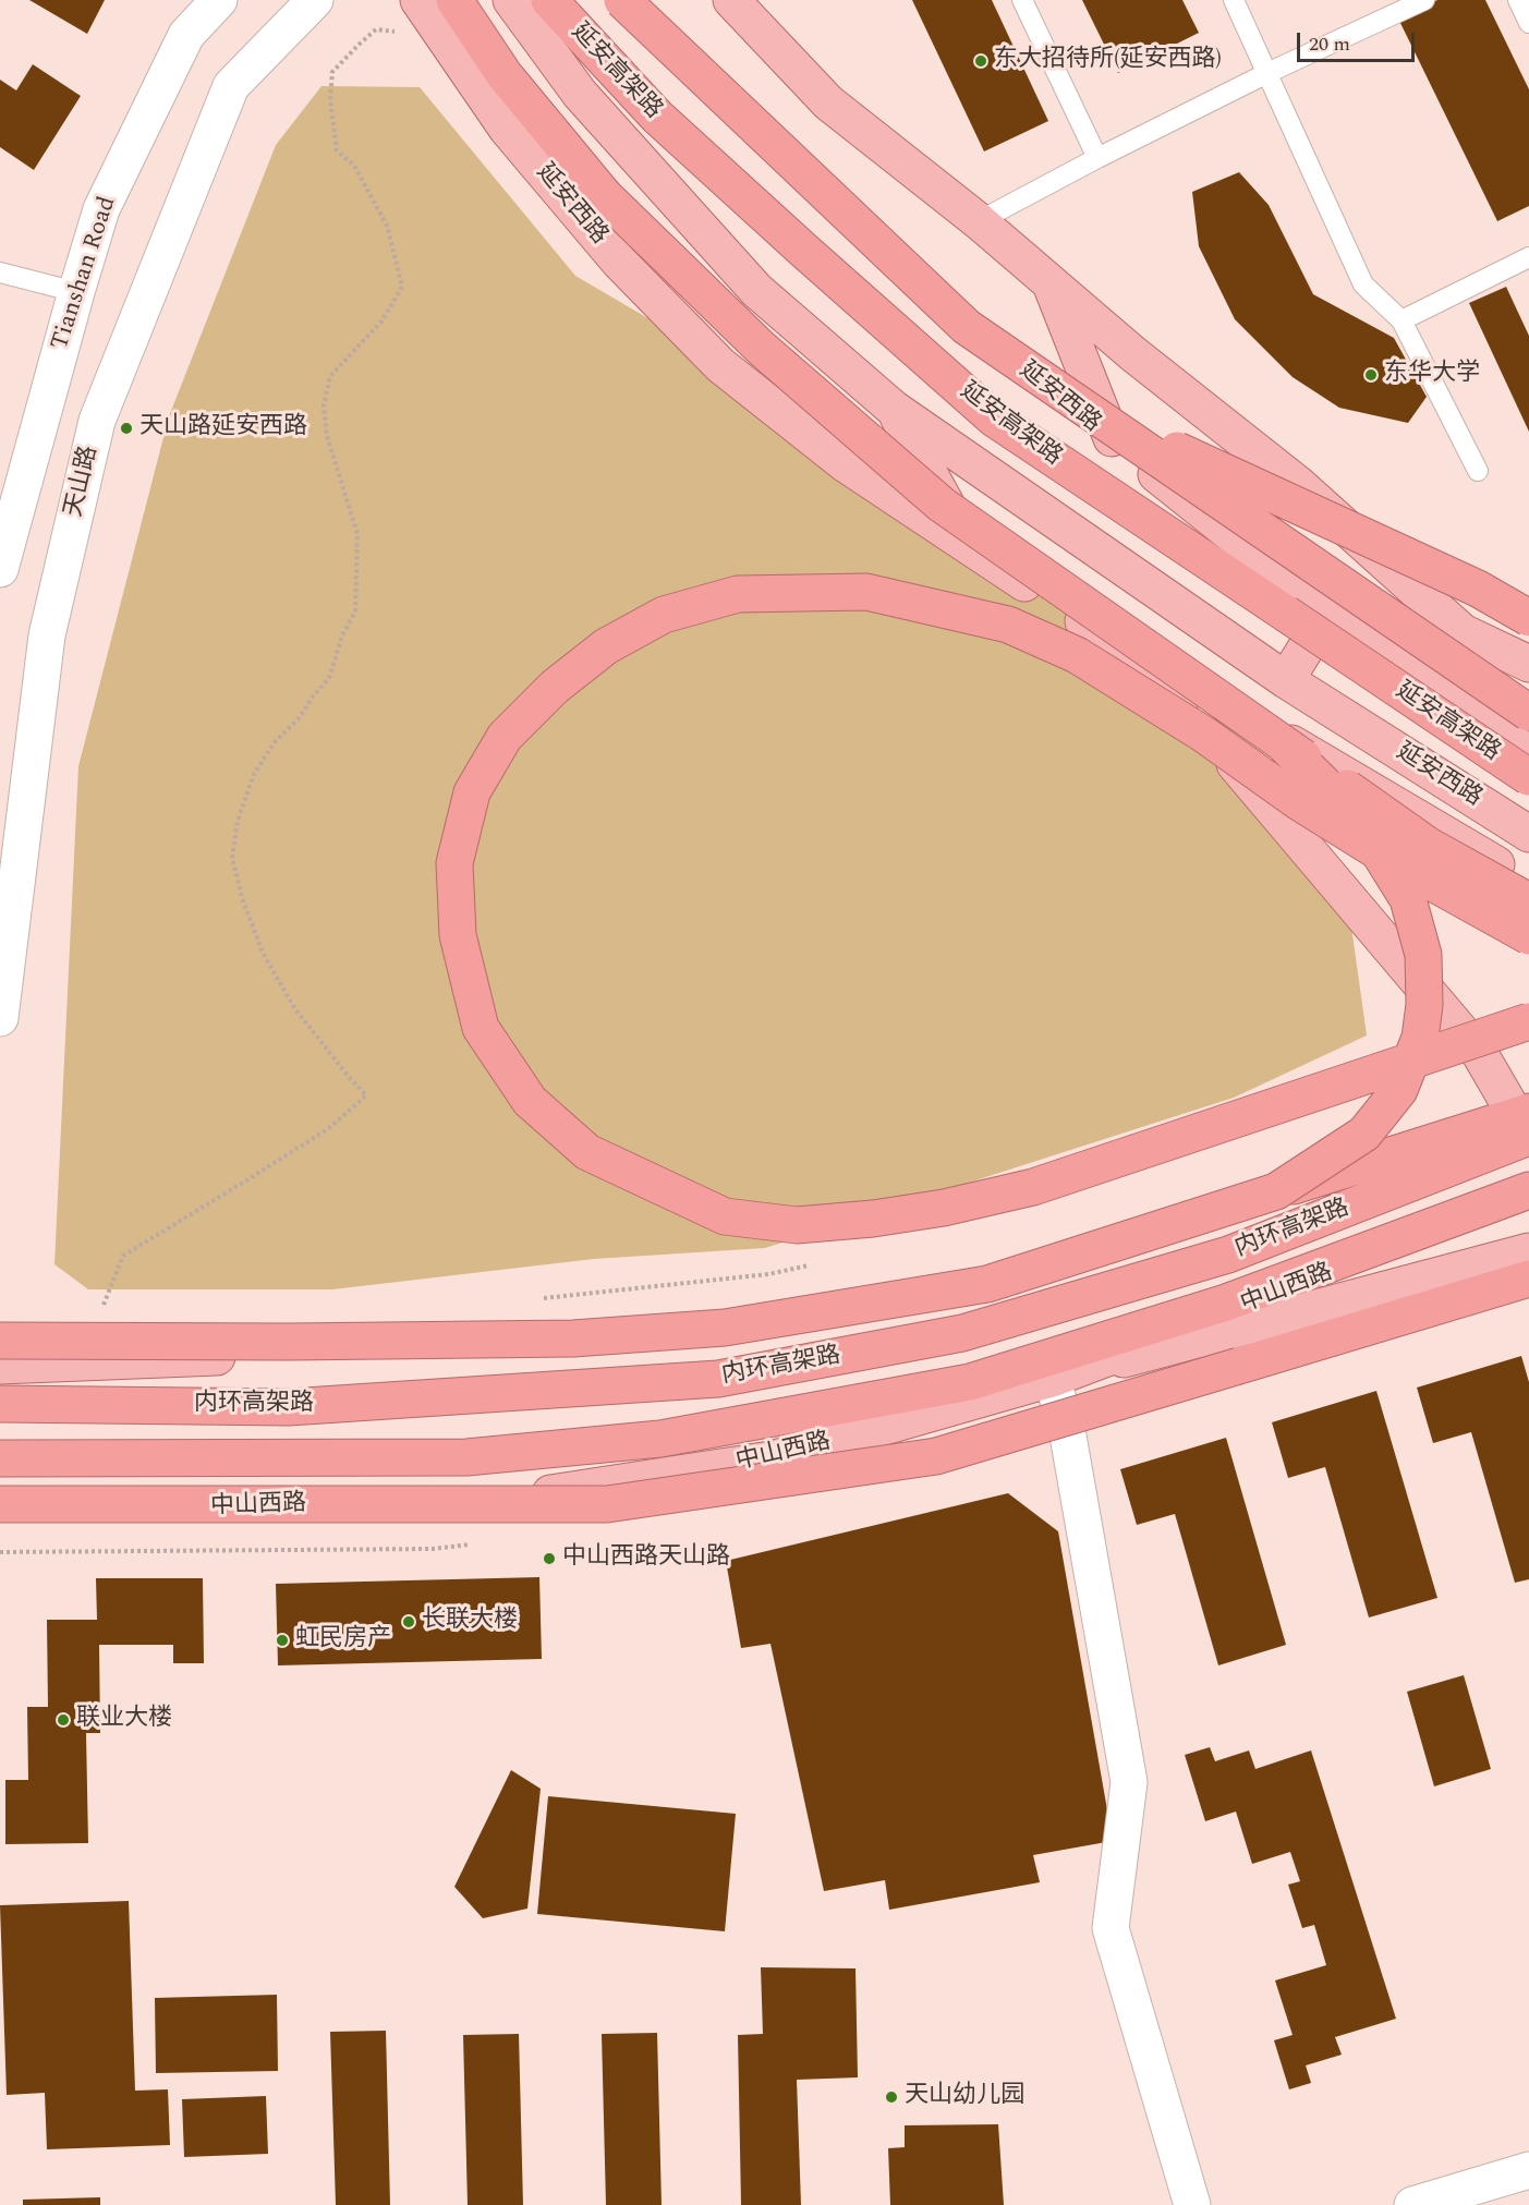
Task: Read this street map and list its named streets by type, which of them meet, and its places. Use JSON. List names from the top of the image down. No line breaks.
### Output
{"streets":{"highway":["延安高架路","内环高架路"],"main road":["延安西路","Tianshan Road","天山路","中山西路"]},"places":["东大招待所(延安西路)","东华大学","天山路延安西路","中山西路天山路","长联大楼","虹民房产","联业大楼","天山幼儿园"],"scale_bar":"20 m"}
